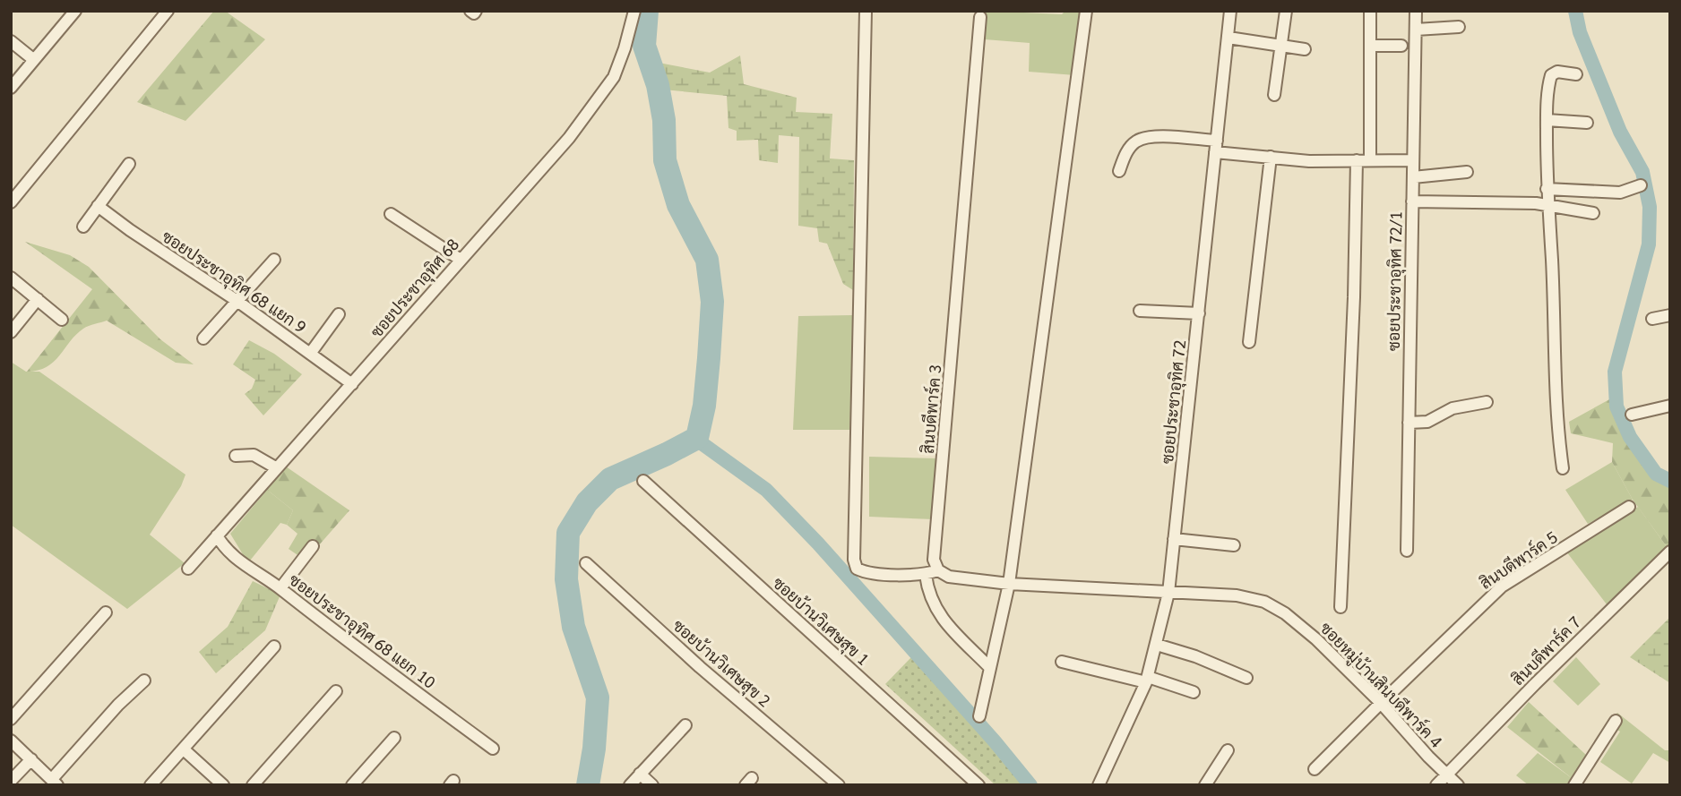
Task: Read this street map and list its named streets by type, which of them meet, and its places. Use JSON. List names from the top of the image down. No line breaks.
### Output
{"streets":{"street":["ซอยประชาอุทิศ 72/1","ซอยประชาอุทิศ 68 แยก 9","ซอยประชาอุทิศ 68","ซอยประชาอุทิศ 72","สินบดีพาร์ค 3","สินบดีพาร์ค 5","ซอยบ้านวิเศษสุข 1","ซอยประชาอุทิศ 68 แยก 10","สินบดีพาร์ค 7","ซอยบ้านวิเศษสุข 2","ซอยหมู่บ้านสินบดีพาร์ค 4"]},"crossings":[["ซอยประชาอุทิศ 68 แยก 9","ซอยประชาอุทิศ 68"],["ซอยประชาอุทิศ 68","ซอยประชาอุทิศ 68 แยก 10"],["ซอยประชาอุทิศ 72","ซอยหมู่บ้านสินบดีพาร์ค 4"],["สินบดีพาร์ค 5","ซอยหมู่บ้านสินบดีพาร์ค 4"],["สินบดีพาร์ค 7","ซอยหมู่บ้านสินบดีพาร์ค 4"]]}
